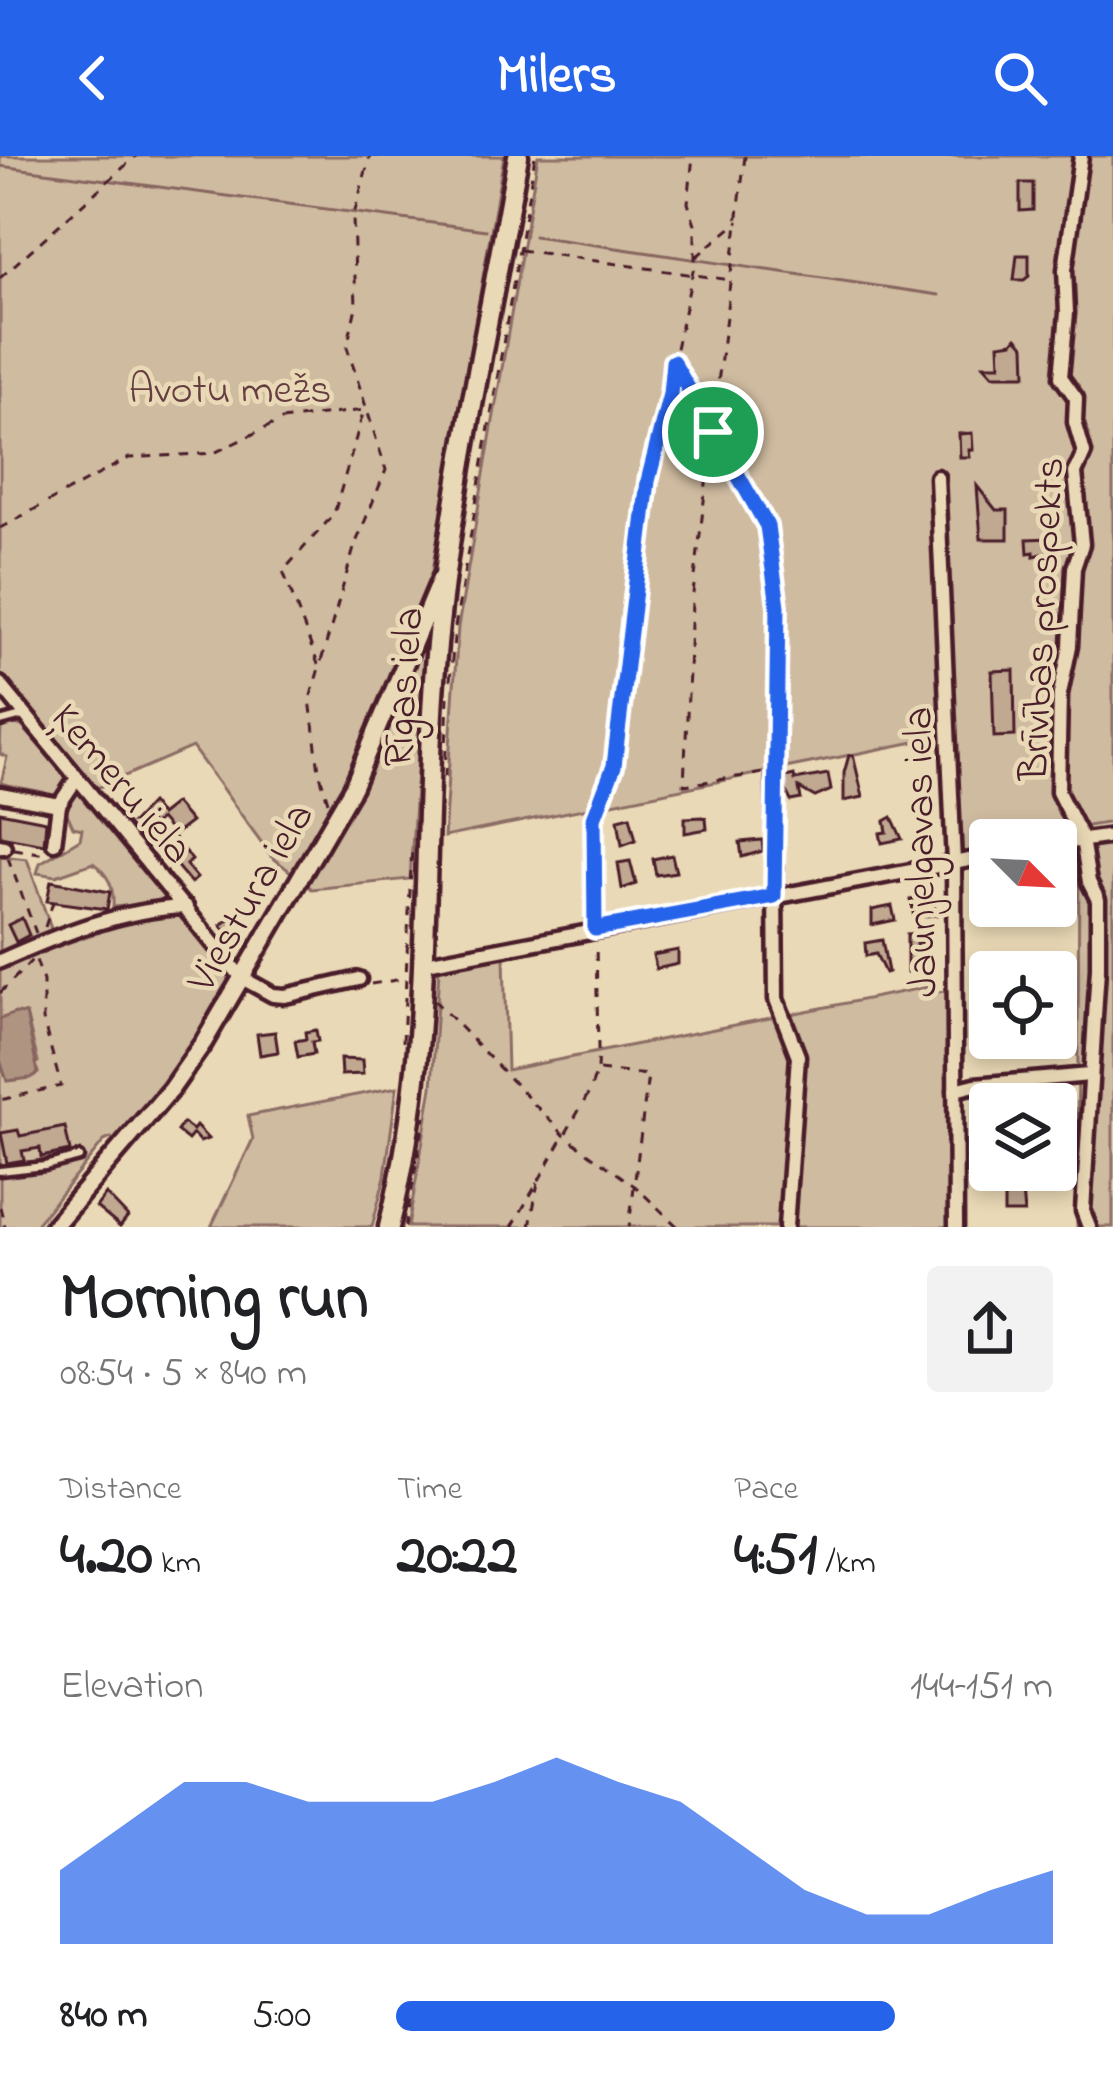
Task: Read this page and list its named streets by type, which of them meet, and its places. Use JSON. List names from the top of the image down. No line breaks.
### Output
{"streets":{"main road":["Rīgas iela"],"street":["Brīvības prospekts","Ķemeru iela","Jaunjelgavas iela","Viestura iela"]},"crossings":[["Rīgas iela","Viestura iela"],["Ķemeru iela","Viestura iela"]],"parks":["Avotu mežs"],"north":"bottom right","page":{"header":"Milers","heading":["Morning run","08:54 · 5 × 840 m"],"stats":[["Distance","4.20 km"],["Time","20:22"],["Pace","4:51 /km"]],"chart":["Elevation","144–151 m"],"list":[{"name":"840 m","note":"5:00"}]}}
